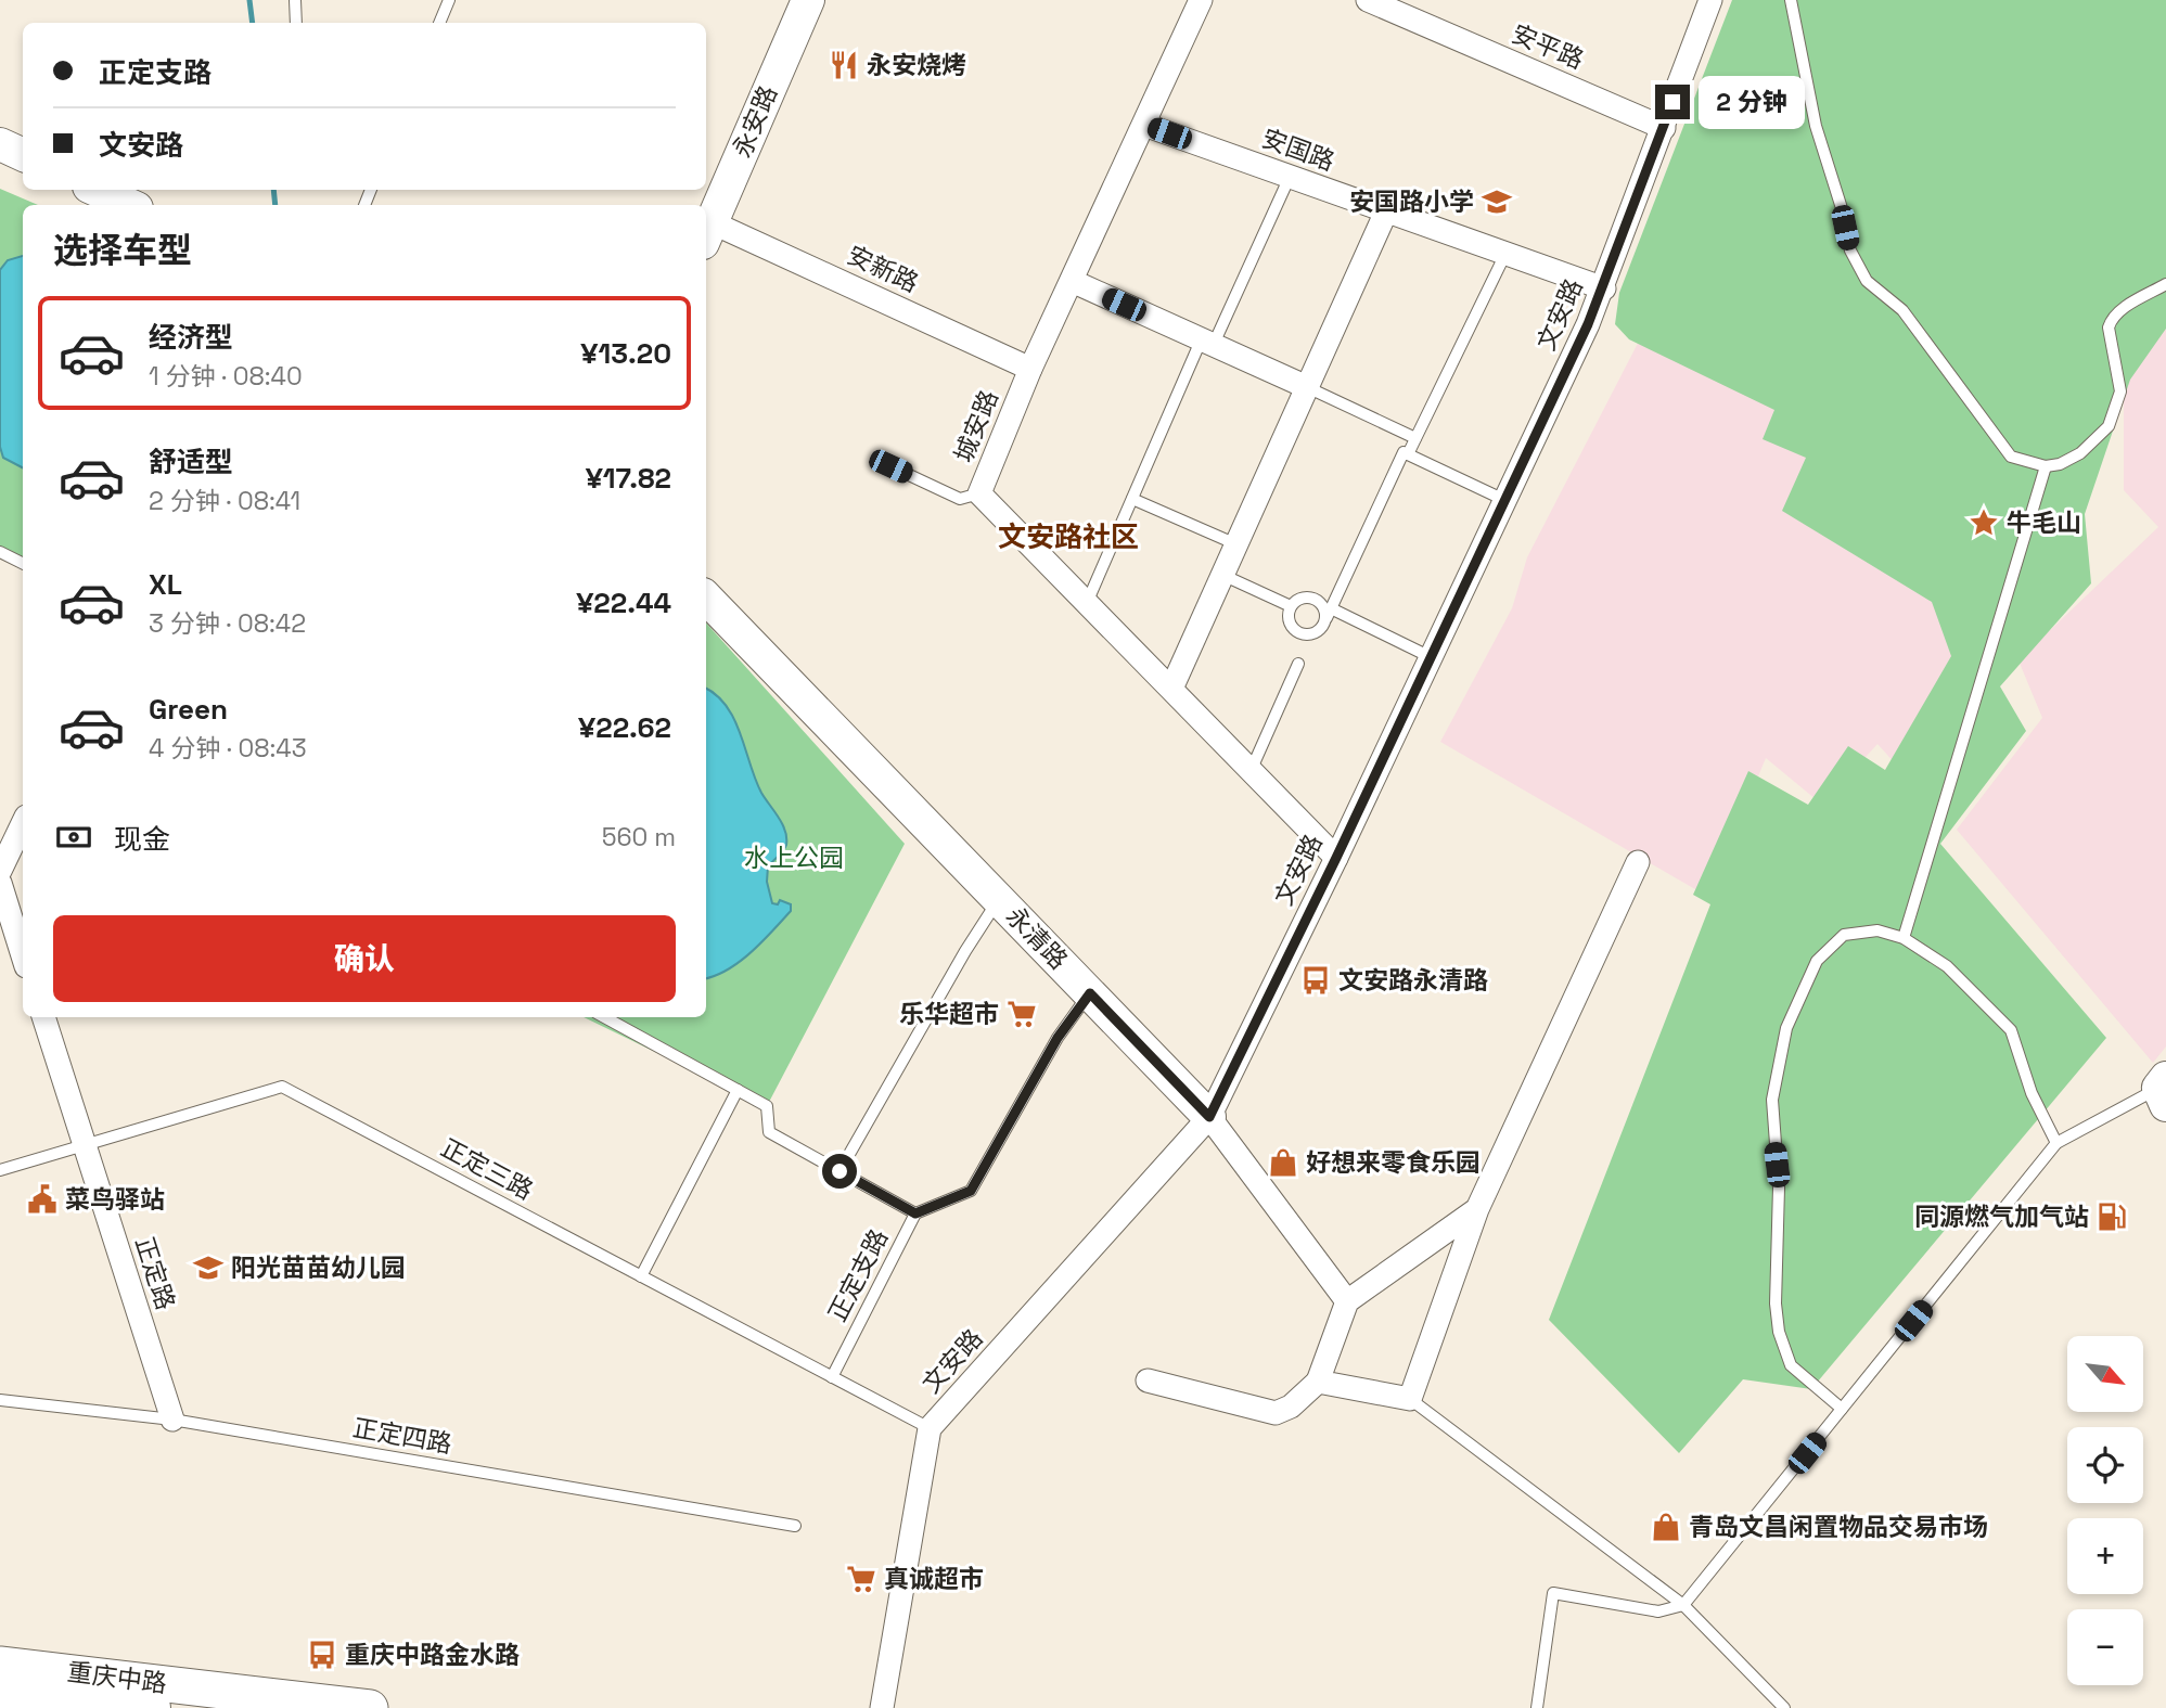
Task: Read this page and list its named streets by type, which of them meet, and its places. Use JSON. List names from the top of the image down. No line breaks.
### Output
{"streets":{"main road":["重庆中路"],"street":["安平路","永安路","安国路","安新路","文安路","城安路","永清路","正定路"],"lane":["正定三路","正定支路","正定四路"]},"crossings":[["安平路","文安路"],["永安路","安新路"],["安国路","文安路"],["安国路","城安路"],["安新路","城安路"],["文安路","城安路"],["文安路","永清路"],["文安路","正定三路"],["正定三路","正定路"],["正定三路","正定支路"],["正定路","正定四路"]],"districts":["文安路社区"],"parks":["水上公园"],"places":{"restaurant":["永安烧烤"],"school or university":["安国路小学","阳光苗苗幼儿园"],"place":["牛毛山"],"bus stop":["文安路永清路","重庆中路金水路"],"supermarket":["乐华超市","真诚超市"],"shop":["好想来零食乐园","青岛文昌闲置物品交易市场"],"public building":["菜鸟驿站"],"fuel station":["同源燃气加气站"]},"north":"bottom right","page":{"banner":["正定支路","文安路"],"bubble":"2 分钟","heading":"选择车型","list":[{"name":"经济型","note":"1 分钟 · 08:40","value":"¥13.20"},{"name":"舒适型","note":"2 分钟 · 08:41","value":"¥17.82"},{"name":"XL","note":"3 分钟 · 08:42","value":"¥22.44"},{"name":"Green","note":"4 分钟 · 08:43","value":"¥22.62"}],"pay":["现金","560 m"],"buttons":"确认","map_buttons":["+","−"]}}
